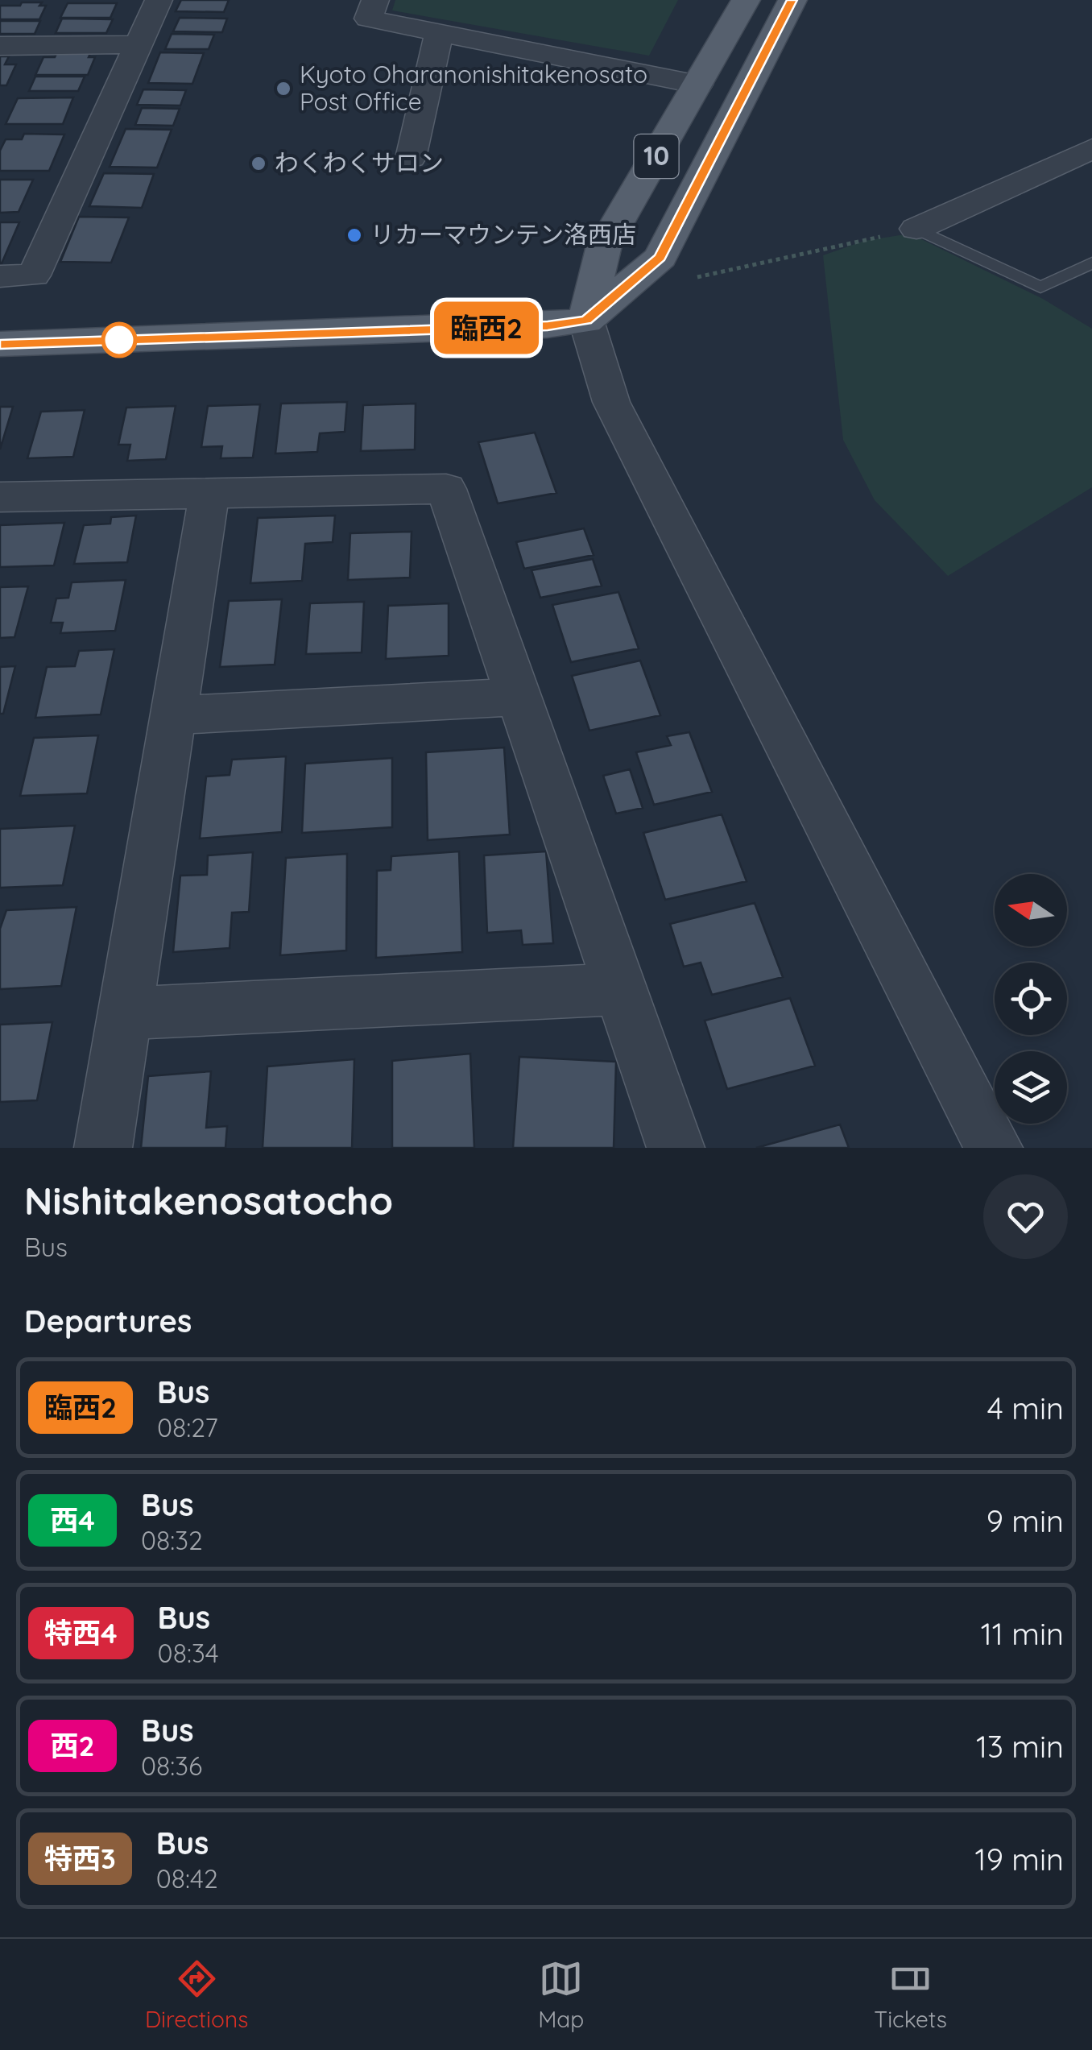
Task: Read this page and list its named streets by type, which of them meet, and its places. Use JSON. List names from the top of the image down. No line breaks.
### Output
{"streets":{"main road":["10"]},"places":["Kyoto Oharanonishitakenosato Post Office","わくわくサロン","リカーマウンテン洛西店"],"lines":["bus line 臨西2"],"north":"left","page":{"on_map":"臨西2","heading":[["Nishitakenosatocho","Bus"],"Departures"],"list":[{"mark":"臨西2","name":"Bus","note":"08:27","value":"4 min"},{"mark":"西4","name":"Bus","note":"08:32","value":"9 min"},{"mark":"特西4","name":"Bus","note":"08:34","value":"11 min"},{"mark":"西2","name":"Bus","note":"08:36","value":"13 min"},{"mark":"特西3","name":"Bus","note":"08:42","value":"19 min"}],"tabs":["Directions","Map","Tickets"]}}
